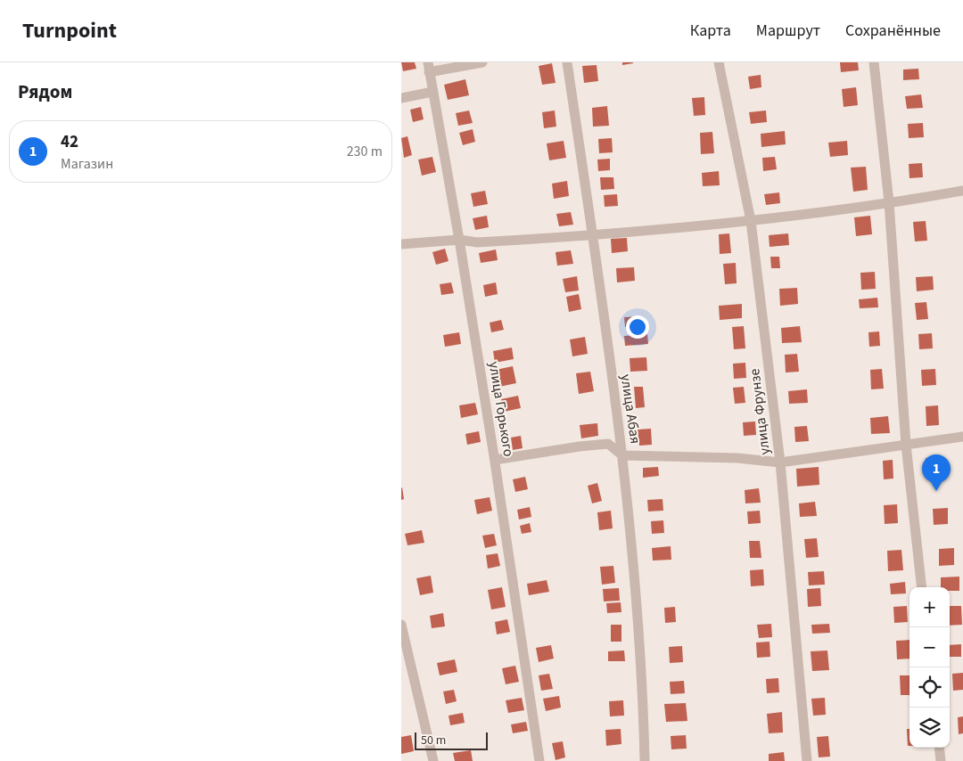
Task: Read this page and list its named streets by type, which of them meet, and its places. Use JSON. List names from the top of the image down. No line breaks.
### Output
{"streets":{"street":["улица Горького","улица Абая","улица Фрунзе"]},"scale_bar":"50 m","page":{"header":"Turnpoint","nav":["Карта","Маршрут","Сохранённые"],"heading":"Рядом","list":[{"mark":"1","name":"42","note":"Магазин","value":"230 m"}],"pins":"1","map_buttons":["+","−"],"scale":"50 m"}}
